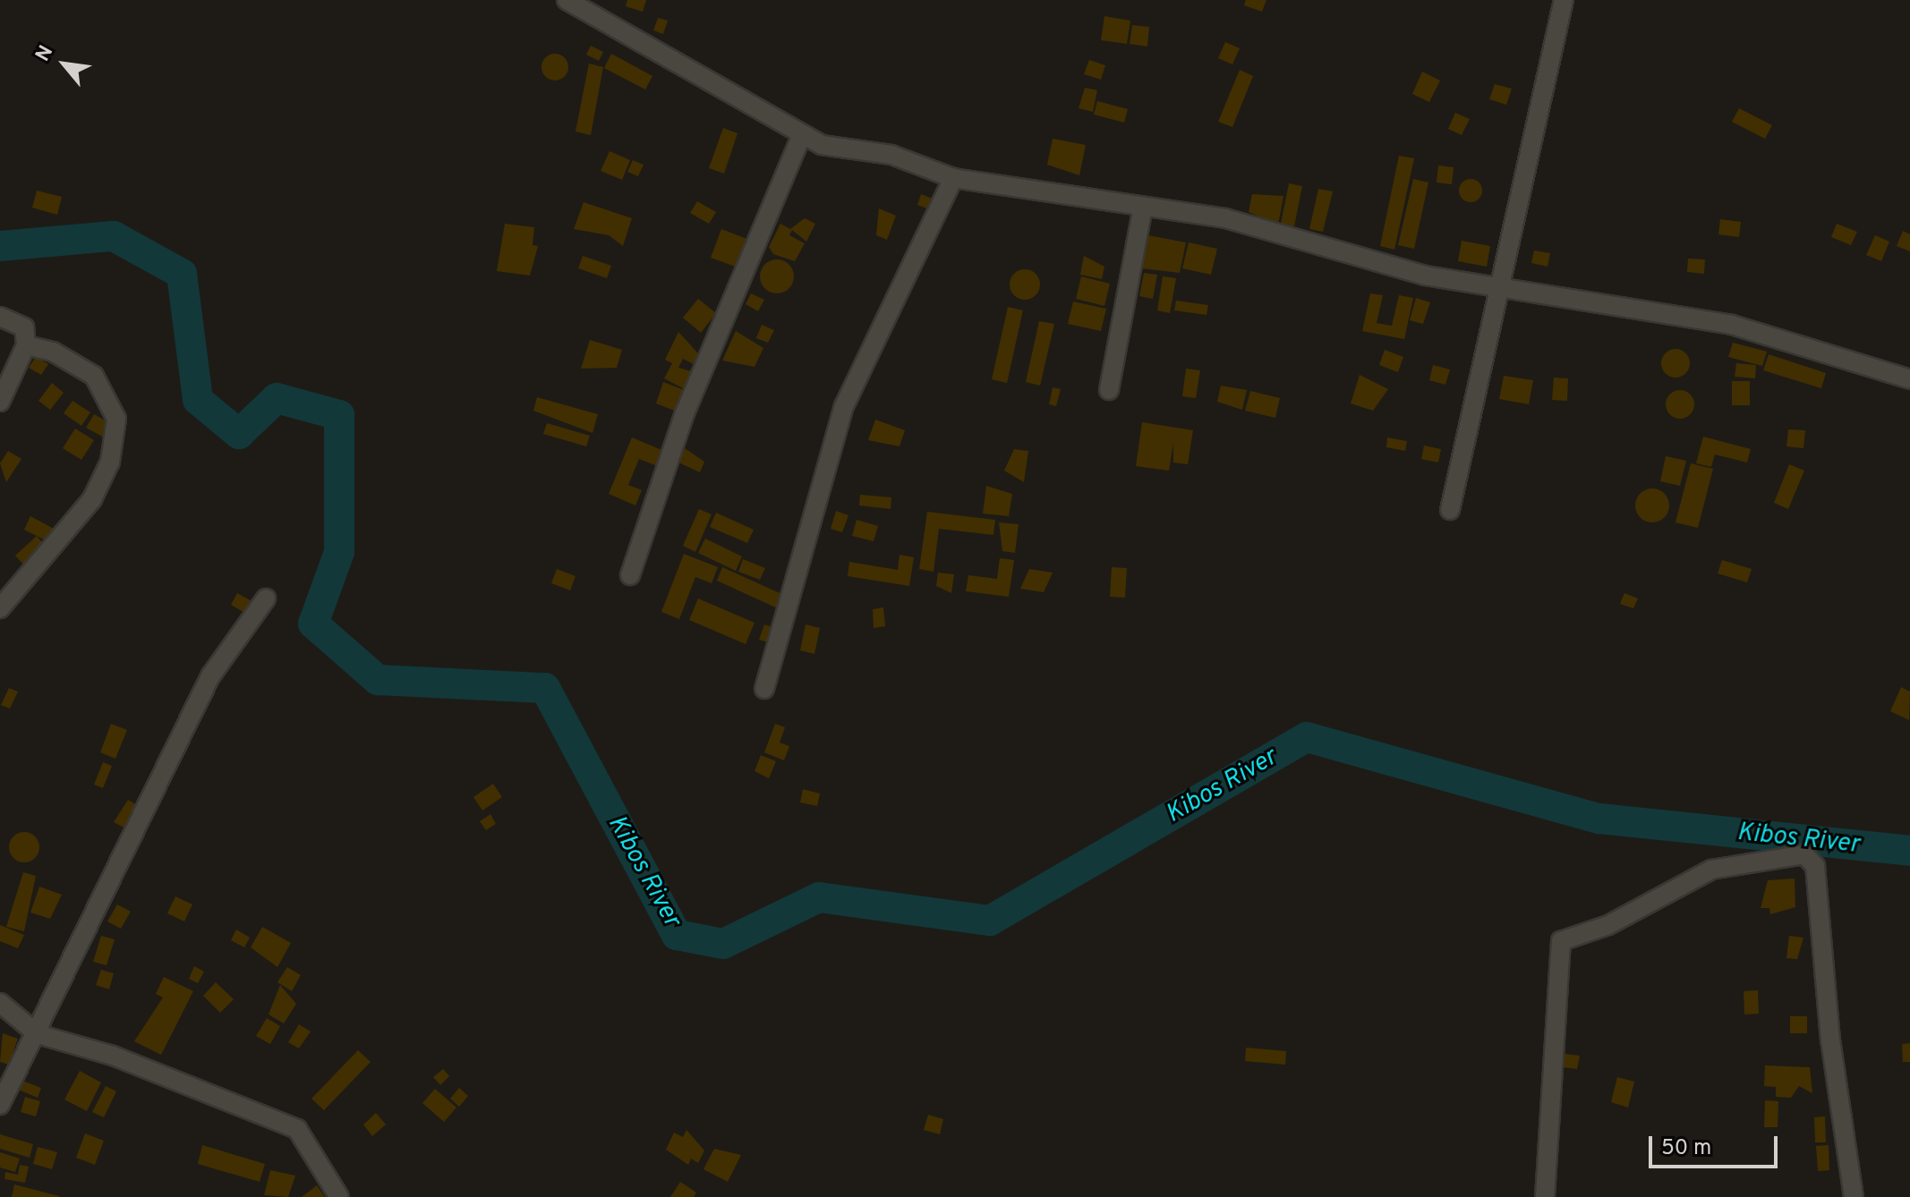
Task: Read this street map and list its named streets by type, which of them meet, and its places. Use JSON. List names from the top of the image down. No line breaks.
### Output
{"water":["Kibos River"],"scale_bar":"50 m","north":"top left"}
